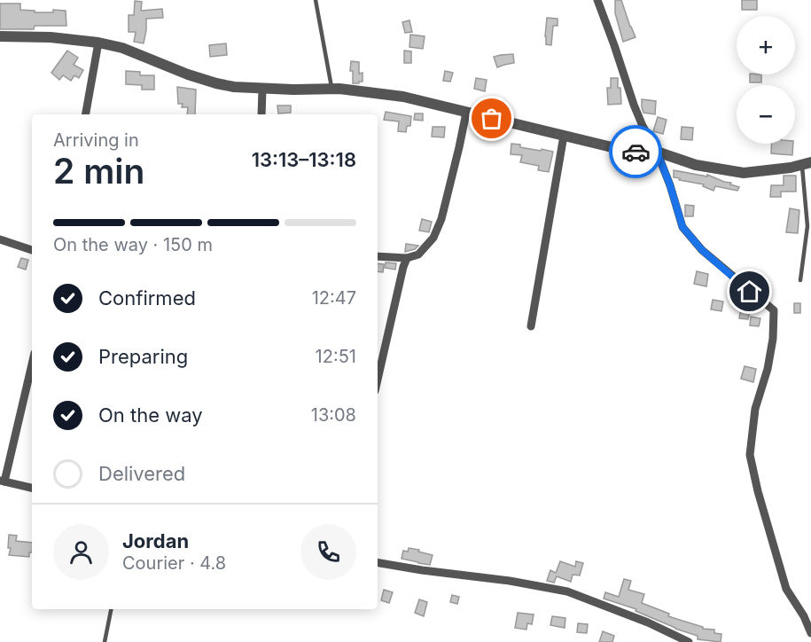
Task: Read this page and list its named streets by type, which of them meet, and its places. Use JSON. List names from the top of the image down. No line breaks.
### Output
{"page":{"map_buttons":["+","−"],"heading":["2 min","Arriving in","13:13–13:18"],"panel":["Jordan","Courier · 4.8"],"bar":"On the way · 150 m","list":[["Confirmed","12:47"],["Preparing","12:51"],["On the way","13:08"],"Delivered"]}}
